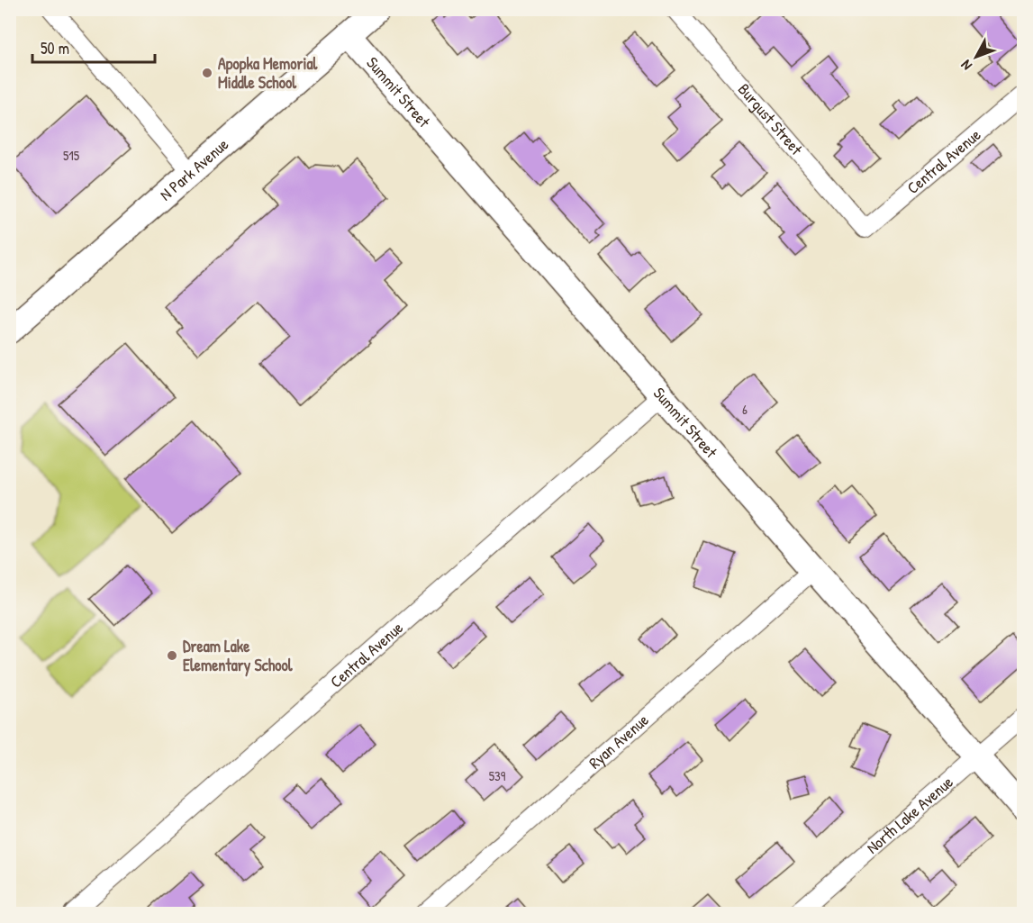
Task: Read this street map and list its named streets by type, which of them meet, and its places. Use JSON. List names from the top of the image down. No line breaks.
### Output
{"streets":{"street":["Summit Street","Burgust Street","Central Avenue","N Park Avenue","Ryan Avenue","North Lake Avenue"]},"crossings":[["Summit Street","Central Avenue"],["Summit Street","N Park Avenue"],["Summit Street","Ryan Avenue"],["Summit Street","North Lake Avenue"],["Burgust Street","Central Avenue"]],"places":["Apopka Memorial Middle School","Dream Lake Elementary School"],"house_numbers":["515","6","539"],"scale_bar":"50 m","north":"bottom left"}
